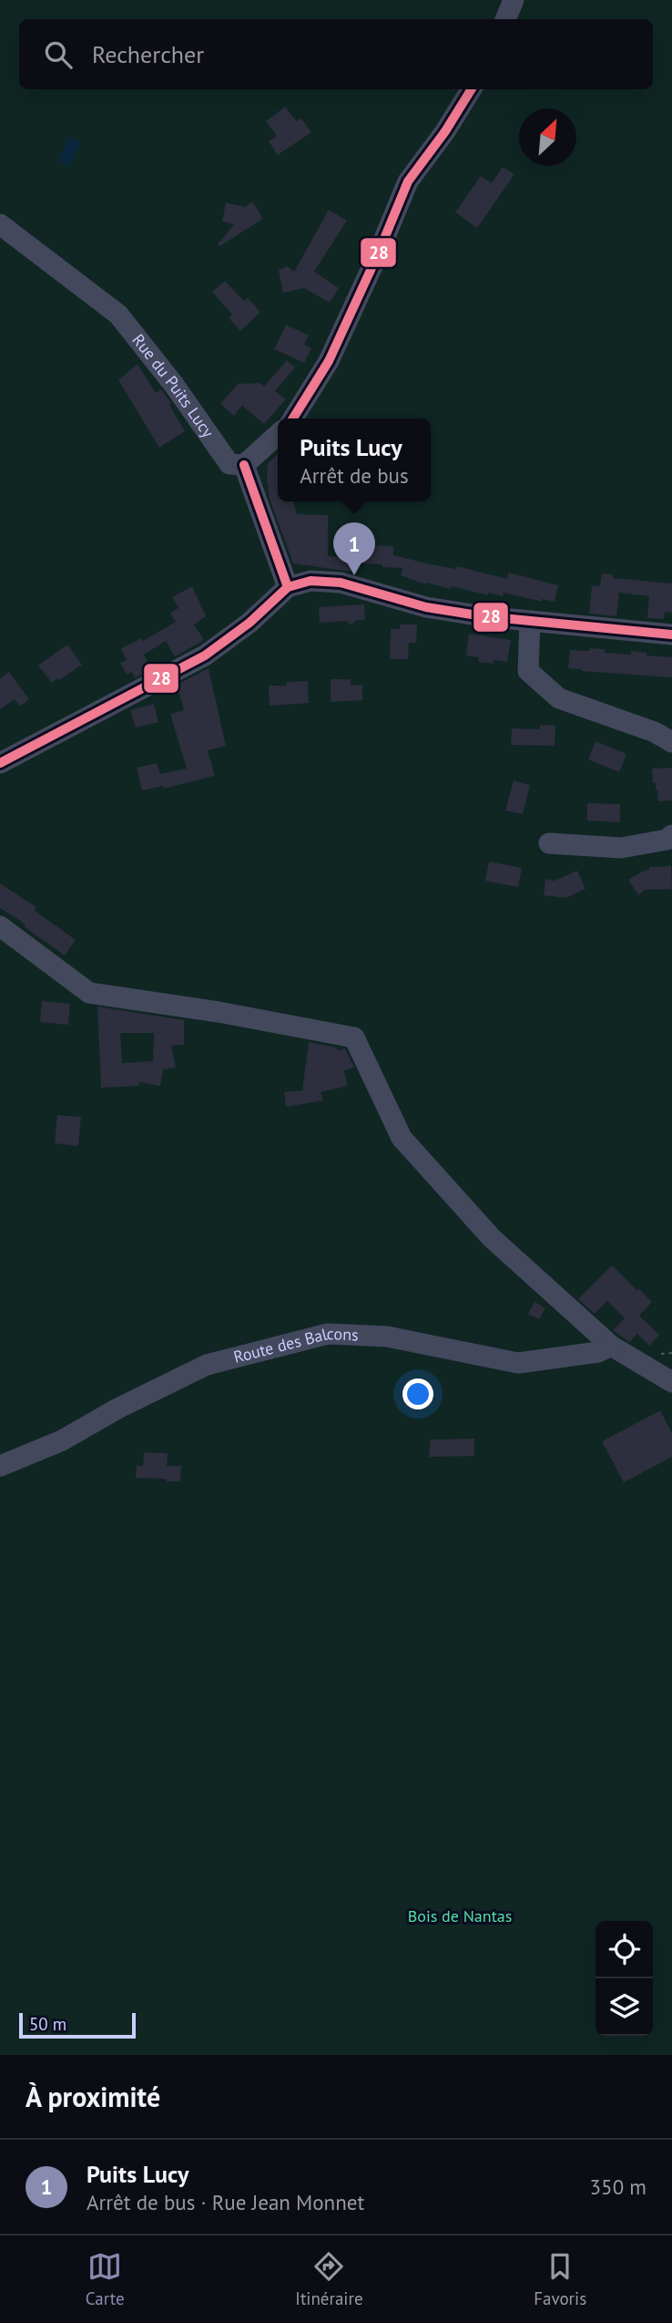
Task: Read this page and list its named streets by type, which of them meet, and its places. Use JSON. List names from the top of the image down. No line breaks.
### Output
{"streets":{"street":["Rue du Puits Lucy","Route des Balcons"]},"parks":["Bois de Nantas"],"lines":["transit line 28"],"scale_bar":"50 m","north":"top right","page":{"search":"Rechercher","popup":["Puits Lucy","Arrêt de bus"],"pins":"1","scale":"50 m","heading":"À proximité","list":[{"mark":"1","name":"Puits Lucy","note":"Arrêt de bus · Rue Jean Monnet","value":"350 m"}],"nav":["Carte","Itinéraire","Favoris"]}}
